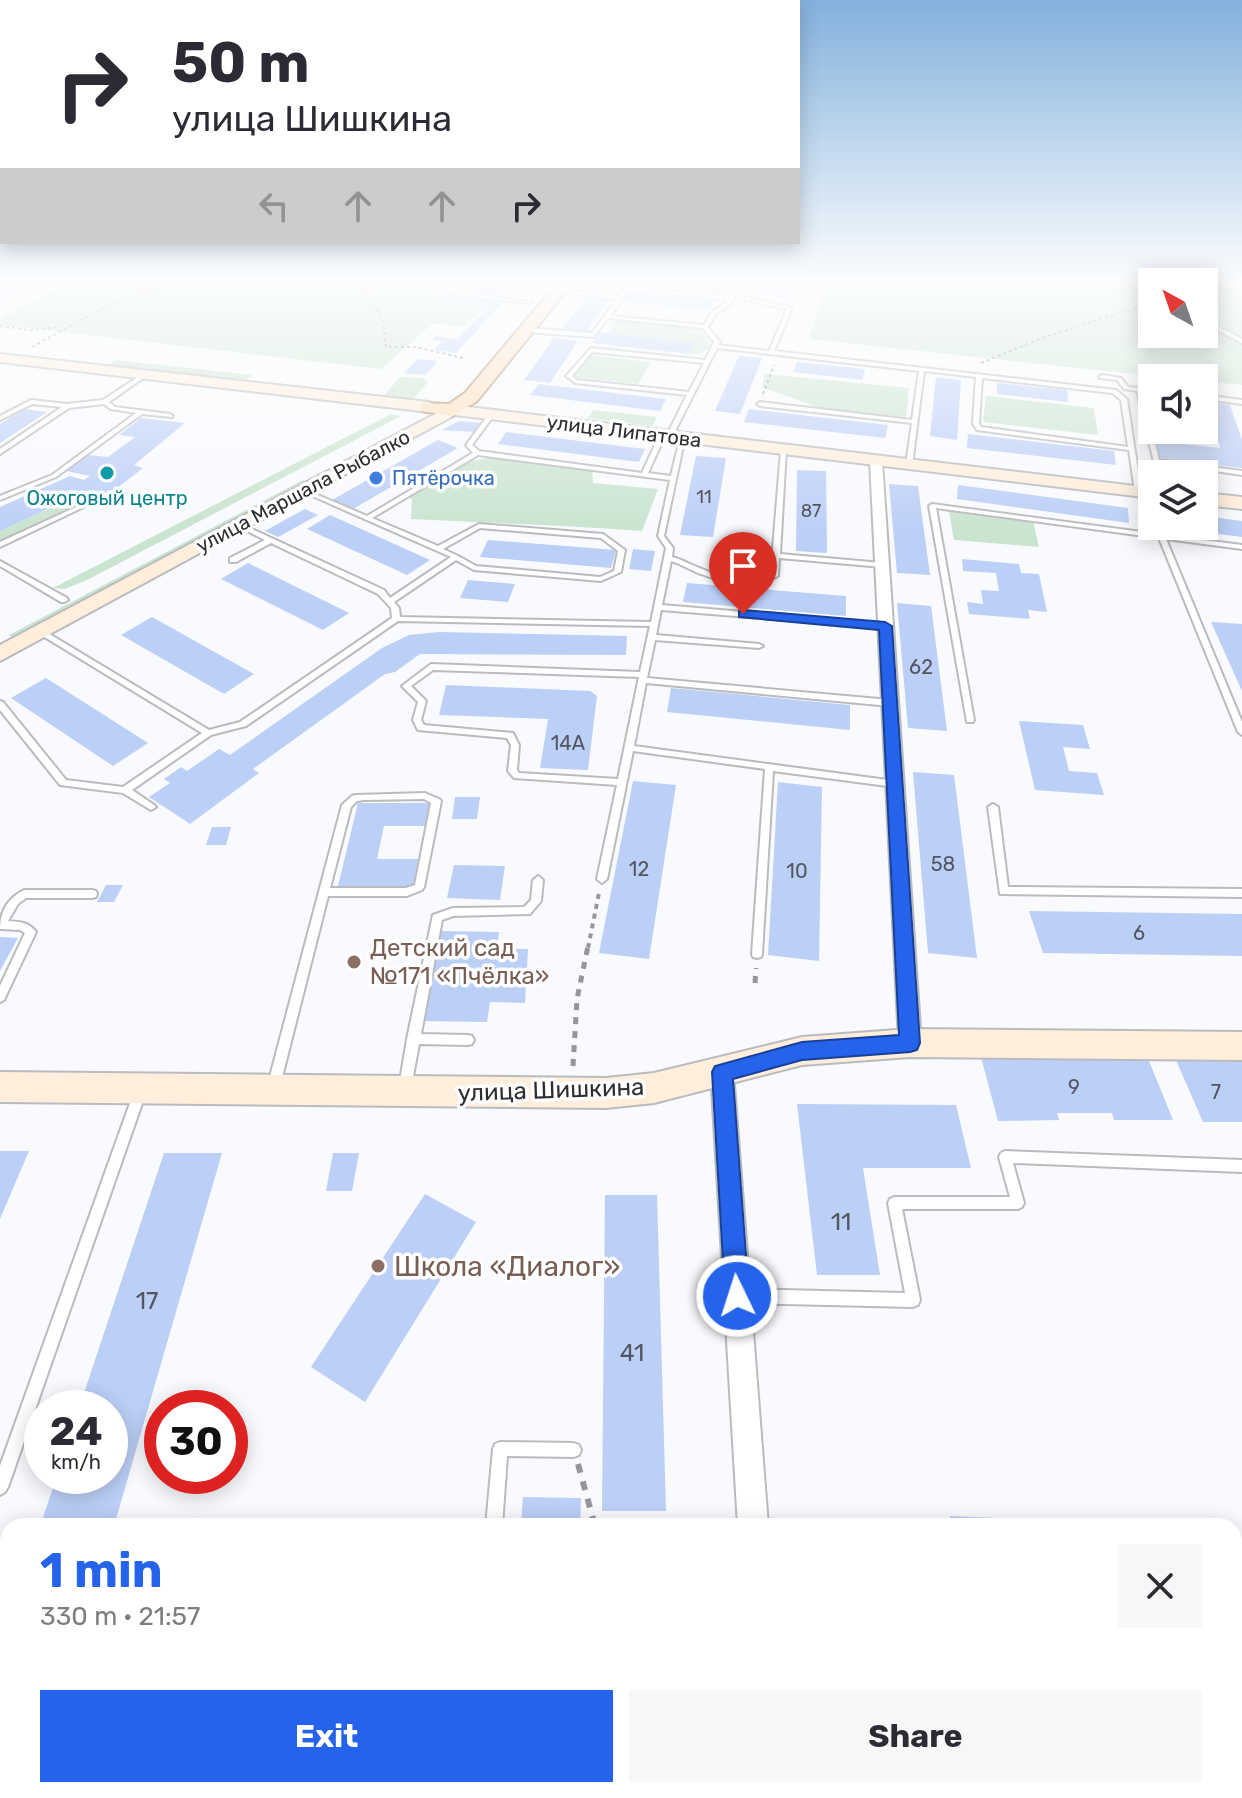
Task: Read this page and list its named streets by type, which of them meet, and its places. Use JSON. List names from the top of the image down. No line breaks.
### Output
{"streets":{"main road":["улица Липатова","улица Маршала Рыбалко"],"street":["улица Шишкина"]},"crossings":[["улица Липатова","улица Маршала Рыбалко"]],"places":["Ожоговый центр","Пятёрочка","Детский сад №171 «Пчёлка»","Школа «Диалог»"],"house_numbers":["11","87","62","14А","58","12","10","6","9","7","11","17","41"],"north":"top left","page":{"turn":["50 m","улица Шишкина"],"speed":"24 km/h","limit":"30","heading":["1 min","330 m · 21:57"],"buttons":["Exit","Share"]}}
